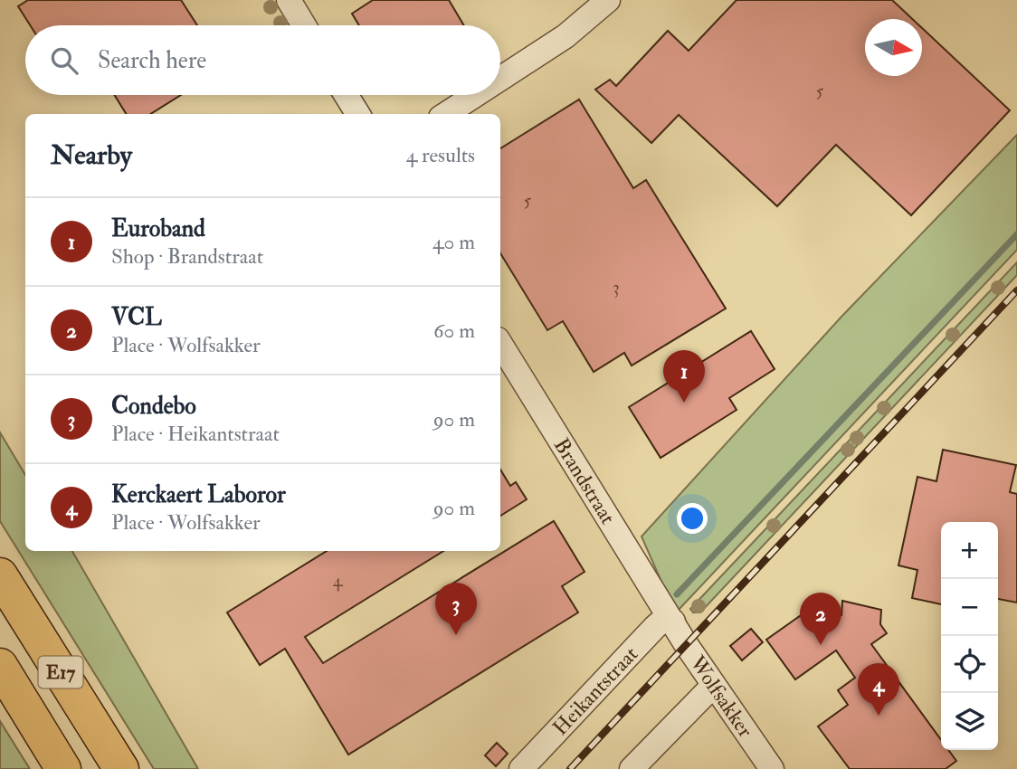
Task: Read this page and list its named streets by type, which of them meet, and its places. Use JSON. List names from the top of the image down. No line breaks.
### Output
{"streets":{"highway":["E17"],"street":["Brandstraat","Heikantstraat","Wolfsakker"]},"crossings":[["Brandstraat","Heikantstraat"],["Brandstraat","Wolfsakker"],["Heikantstraat","Wolfsakker"]],"house_numbers":["5","5","3","4"],"north":"right","page":{"search":"Search here","heading":["Nearby","4 results"],"list":[{"mark":"1","name":"Euroband","note":"Shop · Brandstraat","value":"40 m"},{"mark":"2","name":"VCL","note":"Place · Wolfsakker","value":"60 m"},{"mark":"3","name":"Condebo","note":"Place · Heikantstraat","value":"90 m"},{"mark":"4","name":"Kerckaert Laboror","note":"Place · Wolfsakker","value":"90 m"}],"pins":["1","3","2","4"],"map_buttons":["+","−"]}}
